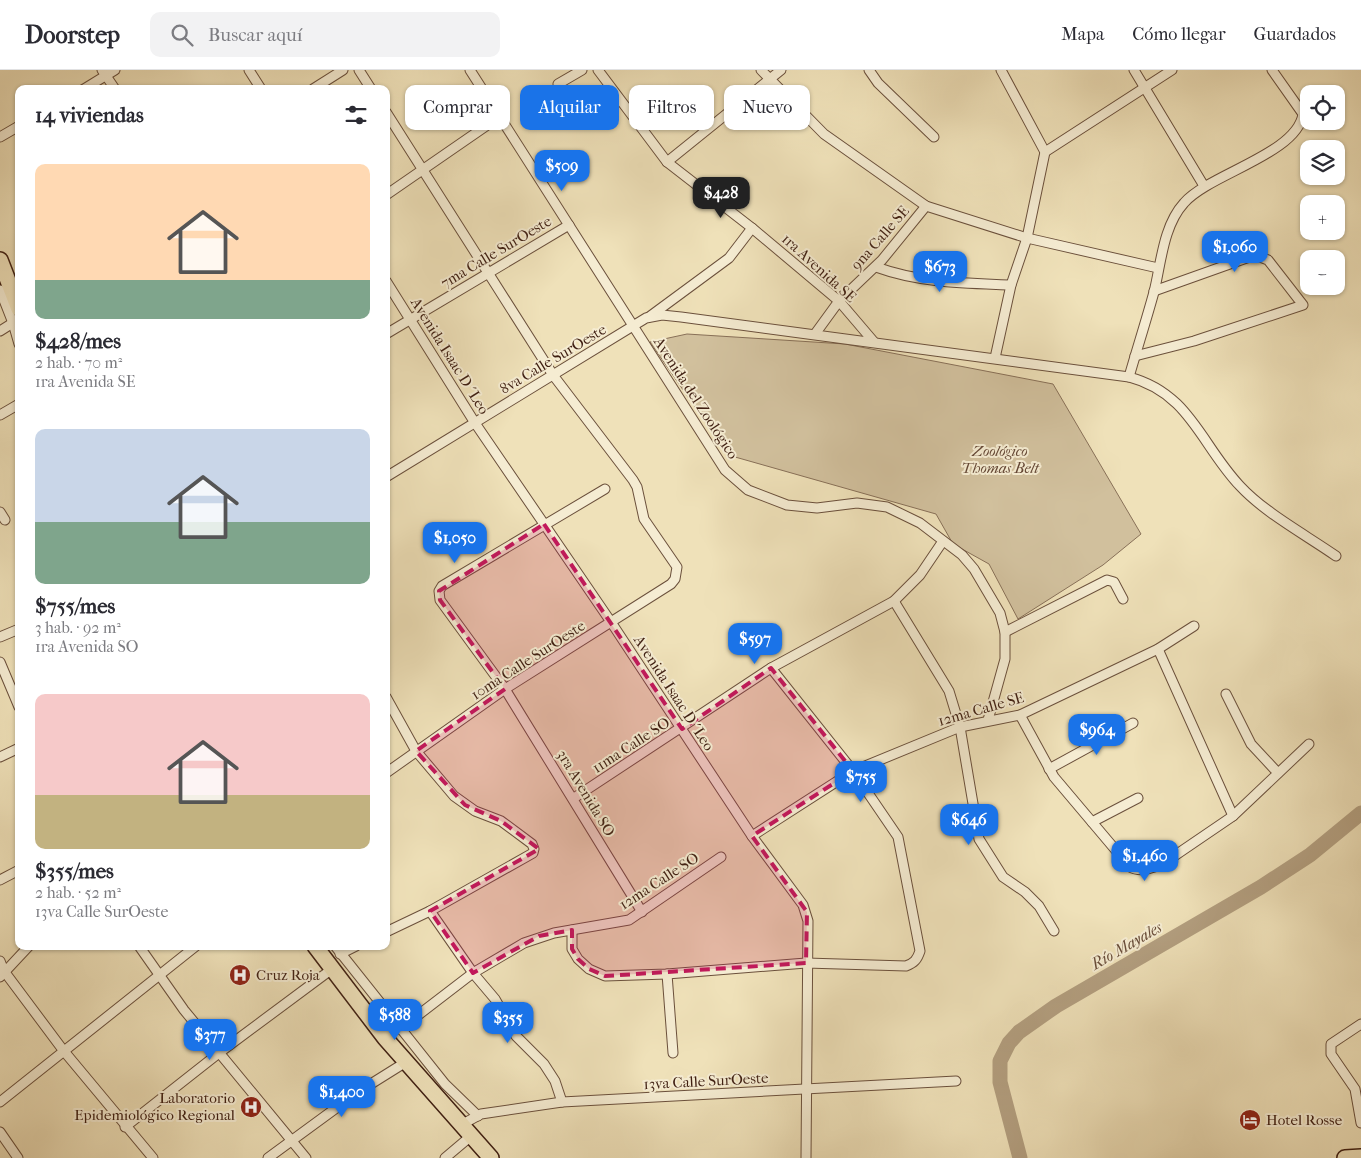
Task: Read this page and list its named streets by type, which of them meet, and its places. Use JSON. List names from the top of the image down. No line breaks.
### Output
{"streets":{"street":["9na Calle SE","7ma Calle SurOeste","1ra Avenida SE","Avenida Isaac D´Leo","8va Calle SurOeste","Avenida del Zoológico","10ma Calle SurOeste","12ma Calle SE","11ma Calle SO","3ra Avenida SO","12ma Calle SO","13va Calle SurOeste"]},"crossings":[["9na Calle SE","1ra Avenida SE"],["7ma Calle SurOeste","Avenida Isaac D´Leo"],["7ma Calle SurOeste","Avenida del Zoológico"],["1ra Avenida SE","8va Calle SurOeste"],["Avenida Isaac D´Leo","8va Calle SurOeste"],["Avenida Isaac D´Leo","10ma Calle SurOeste"],["Avenida Isaac D´Leo","12ma Calle SE"],["Avenida Isaac D´Leo","11ma Calle SO"],["Avenida Isaac D´Leo","3ra Avenida SO"],["Avenida Isaac D´Leo","13va Calle SurOeste"],["8va Calle SurOeste","Avenida del Zoológico"],["8va Calle SurOeste","10ma Calle SurOeste"],["Avenida del Zoológico","12ma Calle SE"],["Avenida del Zoológico","11ma Calle SO"],["10ma Calle SurOeste","3ra Avenida SO"],["11ma Calle SO","3ra Avenida SO"],["3ra Avenida SO","12ma Calle SO"]],"water":["Río Mayales"],"parks":["Zoológico Thomas Belt"],"places":{"hospital":["Cruz Roja","Laboratorio Epidemiológico Regional"],"hotel":["Hotel Rosse"]},"page":{"header":"Doorstep","search":"Buscar aquí","nav":["Mapa","Cómo llegar","Guardados"],"map_buttons":["+","−"],"chip":["Comprar","Alquilar","Filtros","Nuevo"],"heading":"14 viviendas","list":[{"name":"$428/mes","note":"2 hab. · 70 m² · 1ra Avenida SE"},{"name":"$755/mes","note":"3 hab. · 92 m² · 1ra Avenida SO"},{"name":"$355/mes","note":"2 hab. · 52 m² · 13va Calle SurOeste"}],"price":["$509","$428","$1,060","$673","$1,050","$597","$964","$755","$646","$1,460","$588","$355","$377","$1,400"]}}
